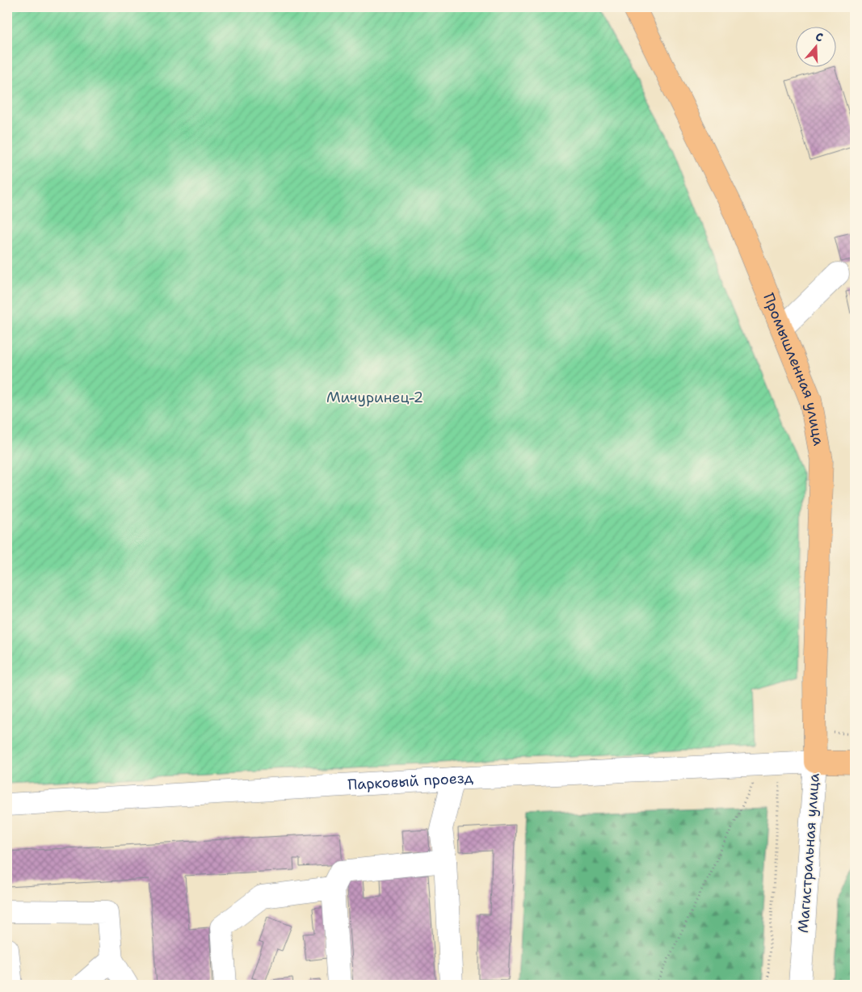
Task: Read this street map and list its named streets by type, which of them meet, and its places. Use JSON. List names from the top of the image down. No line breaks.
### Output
{"streets":{"main road":["Промышленная улица","Магистральная улица"],"street":["Парковый проезд"]},"crossings":[["Промышленная улица","Парковый проезд"],["Промышленная улица","Магистральная улица"],["Парковый проезд","Магистральная улица"]],"parks":["Мичуринец-2"],"north":"top"}
